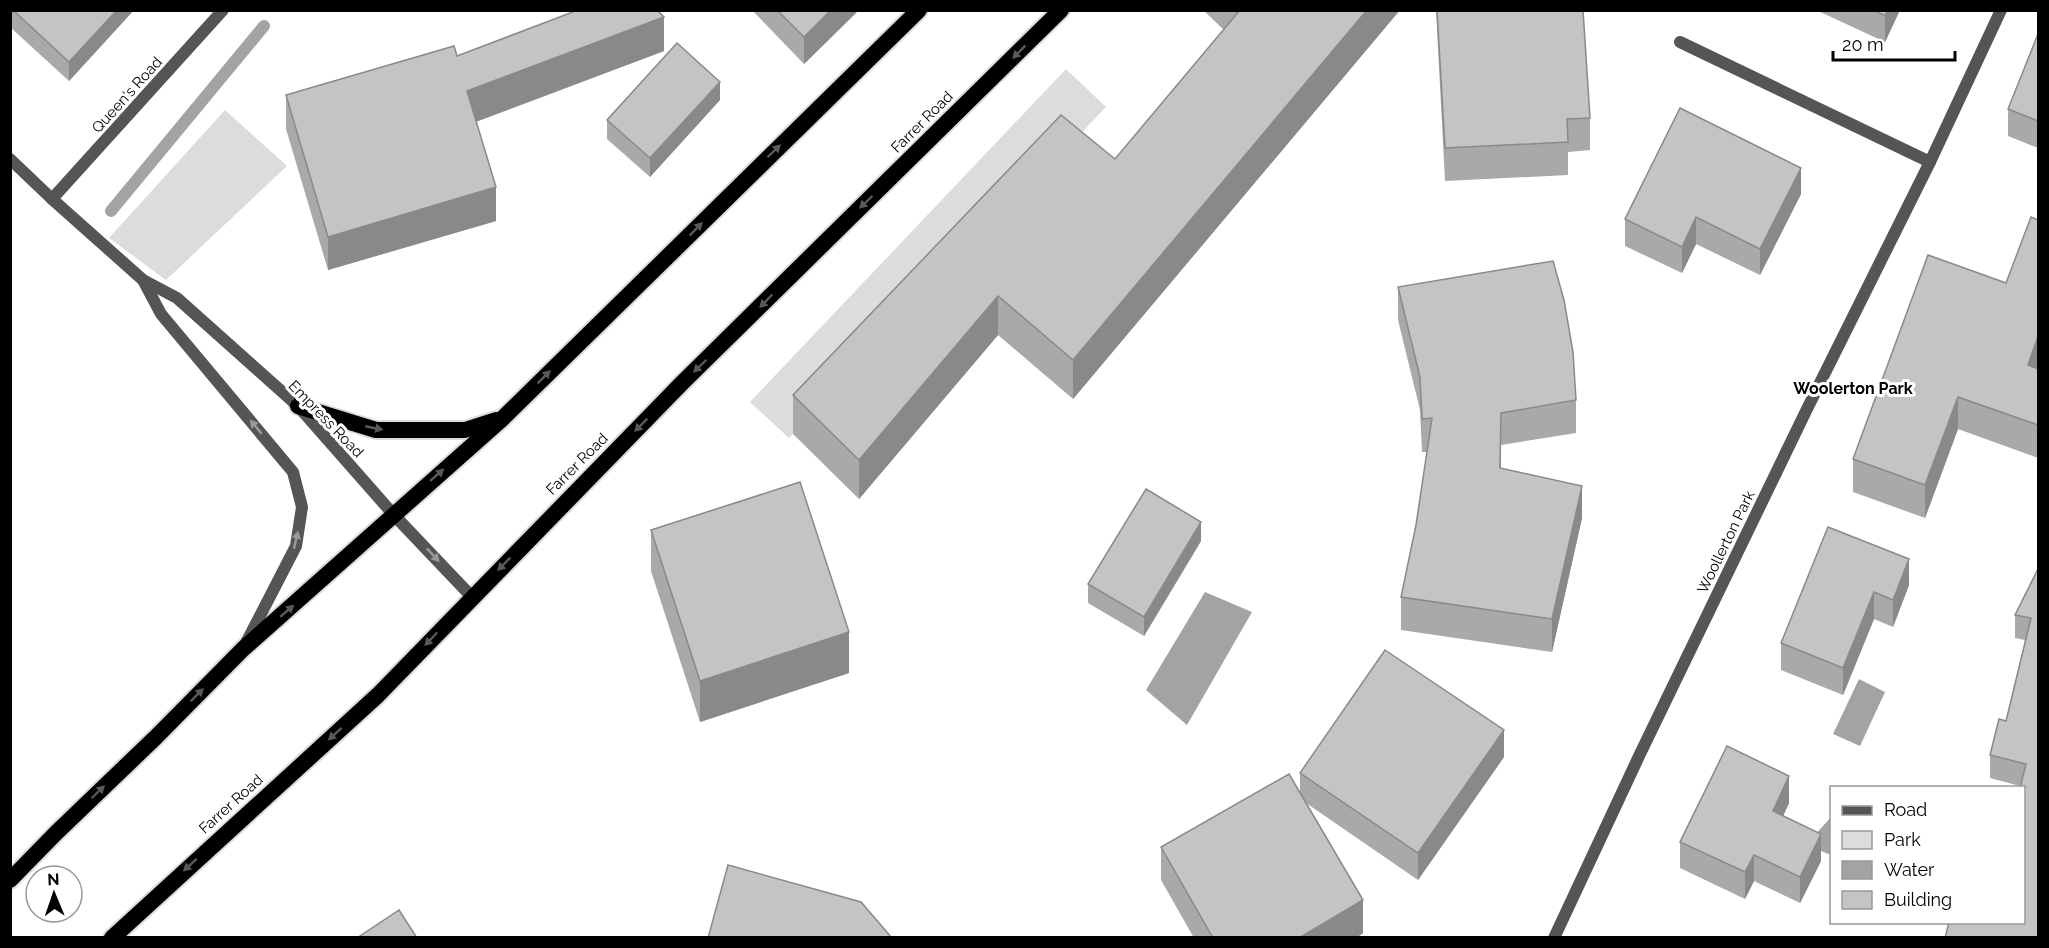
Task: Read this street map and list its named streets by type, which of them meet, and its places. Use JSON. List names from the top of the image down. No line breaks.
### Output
{"streets":{"highway":["Farrer Road"],"street":["Queen's Road","Empress Road","Woollerton Park"]},"crossings":[["Queen's Road","Empress Road"],["Farrer Road","Empress Road"]],"districts":["Woolerton Park"],"legend":["Road","Park","Water","Building"],"scale_bar":"20 m","north":"top"}
